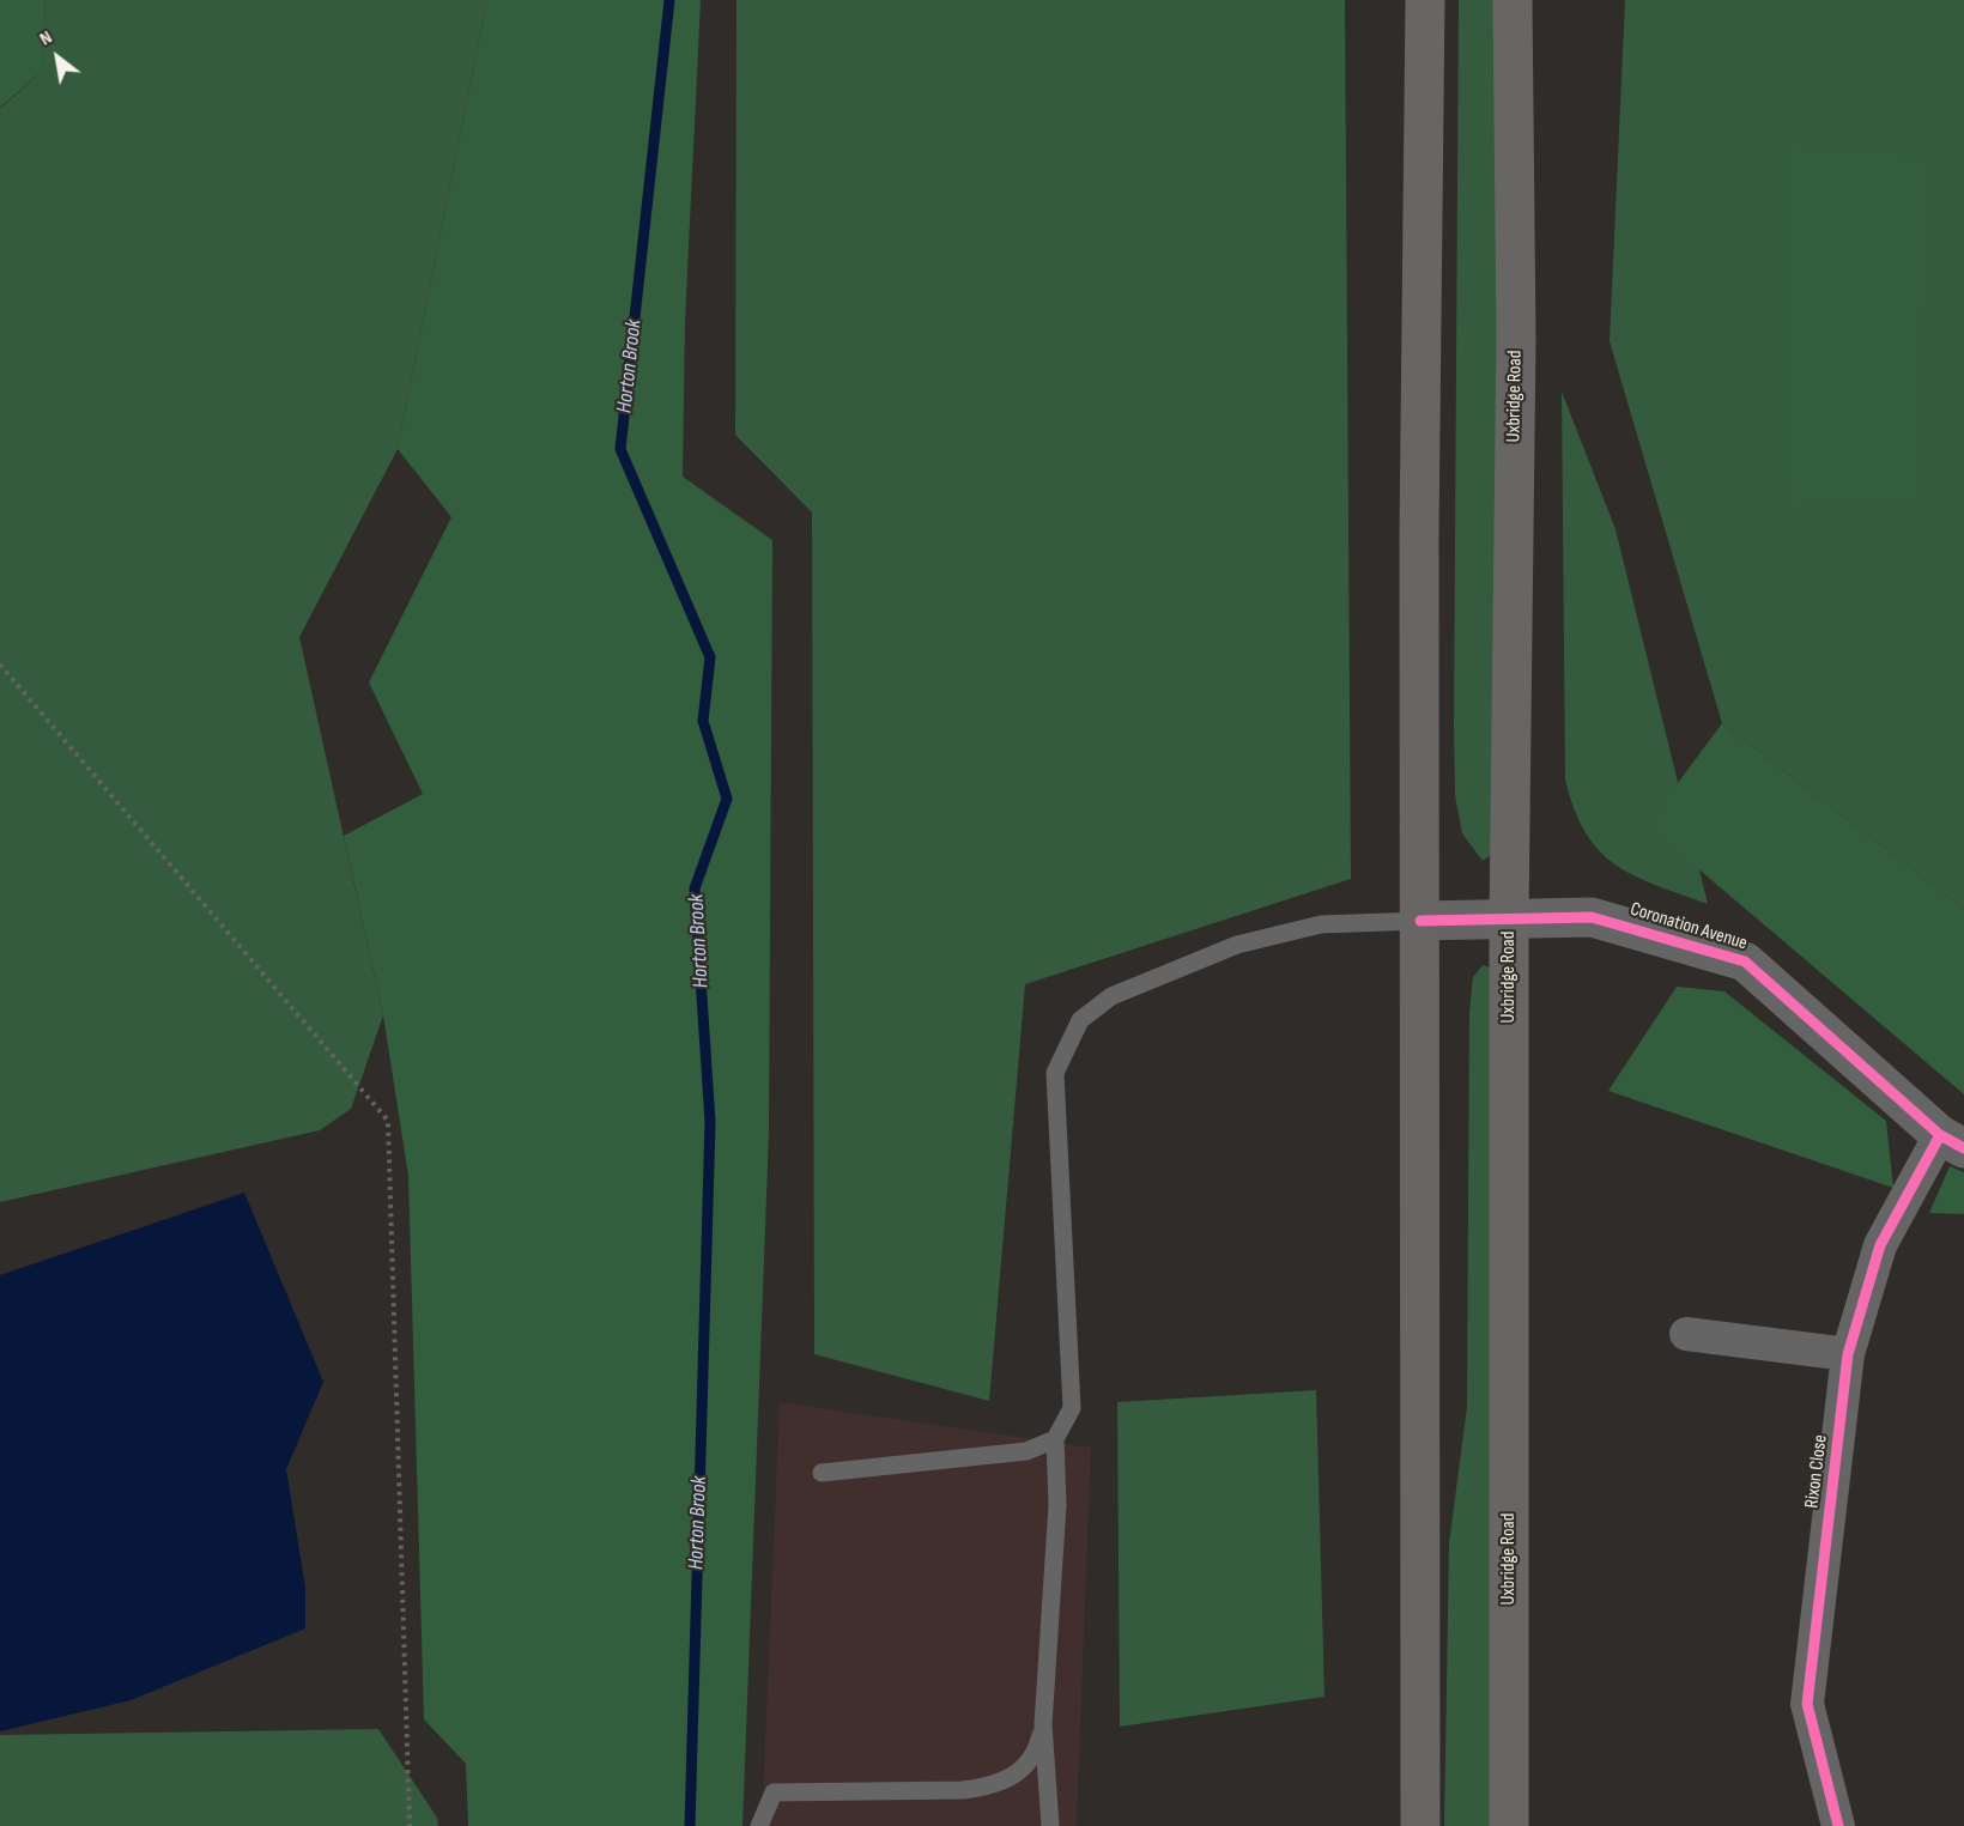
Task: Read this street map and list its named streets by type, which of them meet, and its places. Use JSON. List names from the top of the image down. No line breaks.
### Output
{"streets":{"main road":["Uxbridge Road"],"street":["Coronation Avenue","Rixon Close"]},"crossings":[["Uxbridge Road","Coronation Avenue"],["Coronation Avenue","Rixon Close"]],"water":["Horton Brook"],"north":"top left"}
